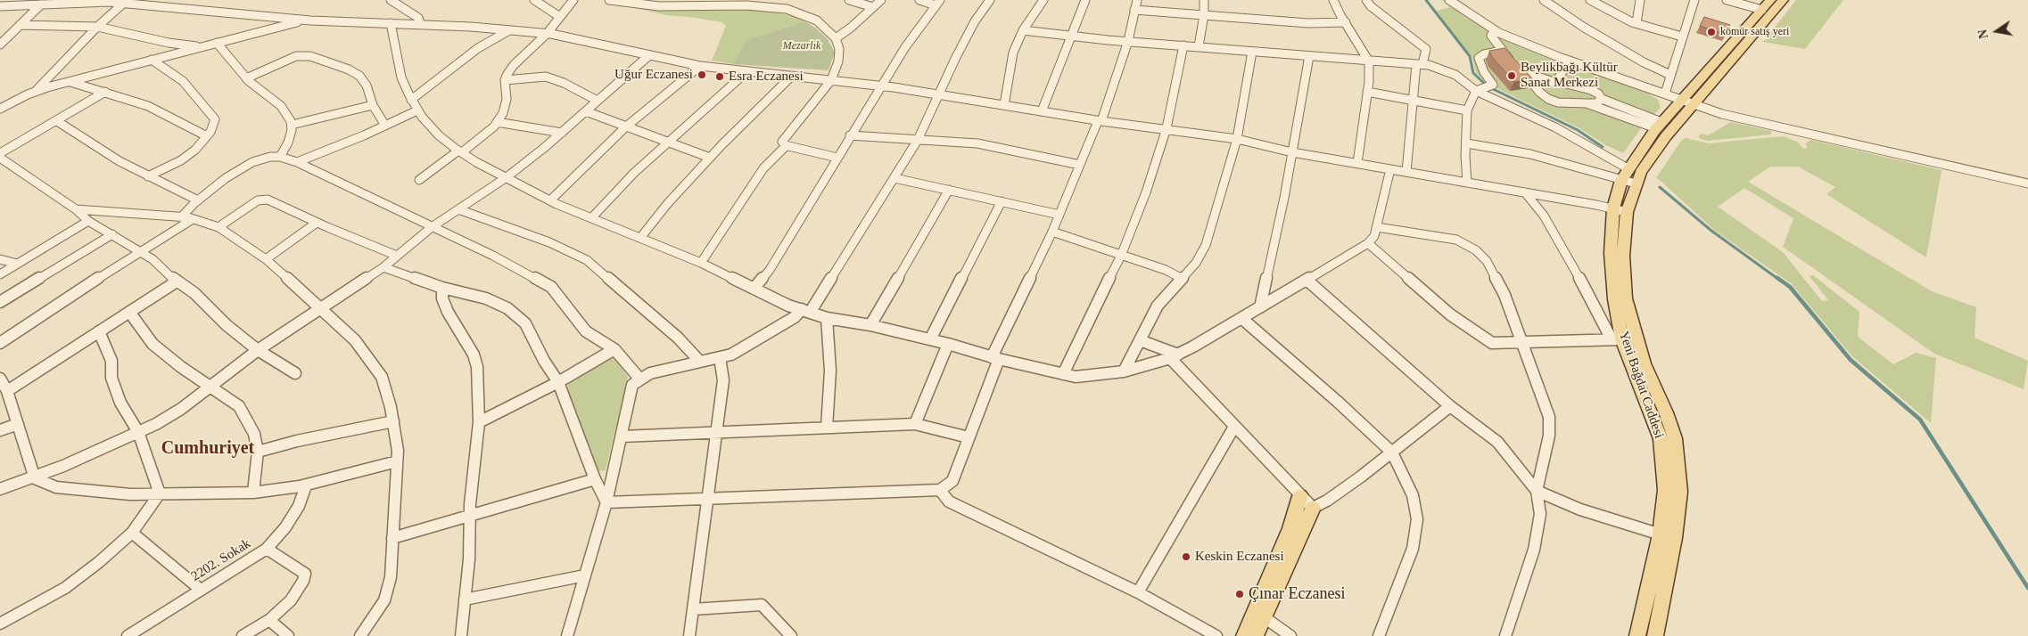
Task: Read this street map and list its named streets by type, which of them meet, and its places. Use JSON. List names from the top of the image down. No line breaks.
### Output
{"streets":{"main road":["Yeni Bağdat Caddesi"],"street":["2202. Sokak"]},"districts":["Cumhuriyet"],"parks":["Mezarlık"],"places":["kömür satış yeri","Uğur Eczanesi","Beylikbağı Kültür Sanat Merkezi","Esra Eczanesi","Keskin Eczanesi","Çınar Eczanesi"],"north":"left"}
